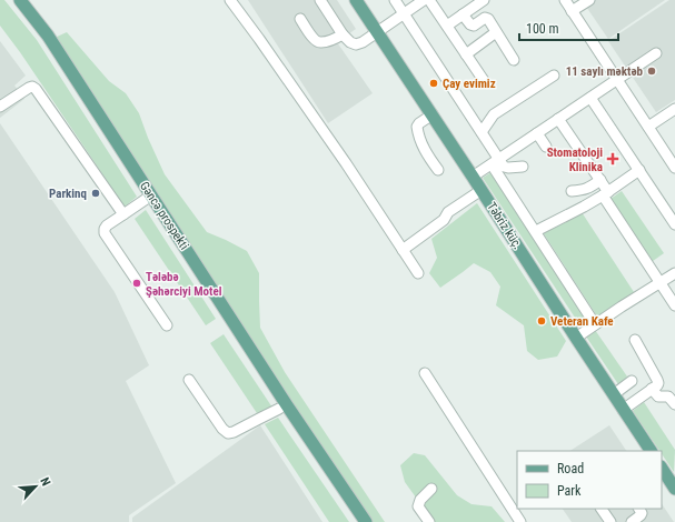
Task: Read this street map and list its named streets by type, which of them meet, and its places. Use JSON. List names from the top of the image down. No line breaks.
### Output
{"streets":{"main road":["Gəncə prospekti","Təbriz küç."]},"places":{"other":["11 saylı məktəb","Çay evimiz","Parkinq","Tələbə Şəhərciyi Motel","Veteran Kafe"],"health":["Stomatoloji Klinika"]},"legend":["Road","Park"],"scale_bar":"100 m","north":"top right"}
